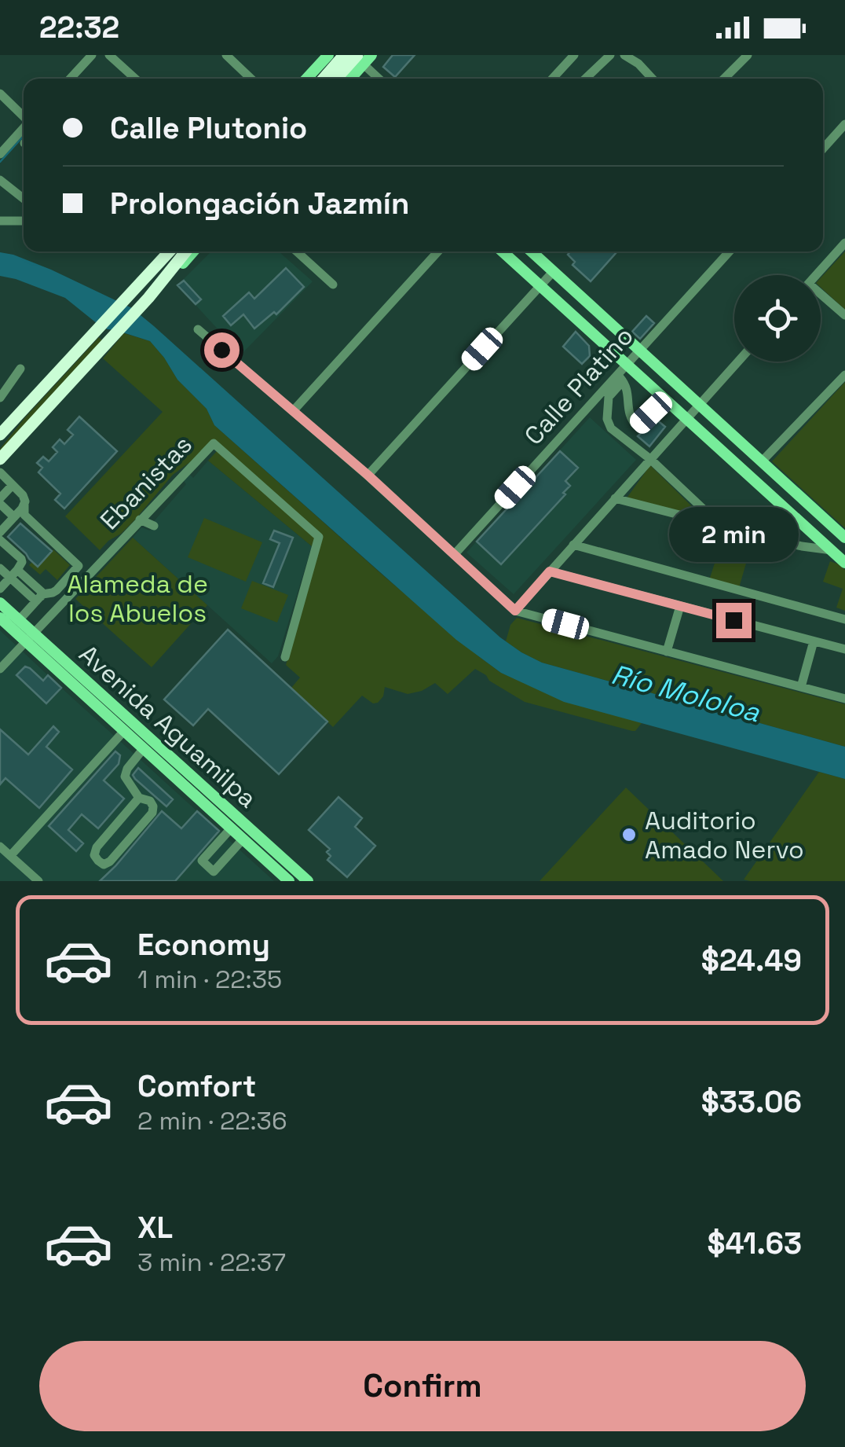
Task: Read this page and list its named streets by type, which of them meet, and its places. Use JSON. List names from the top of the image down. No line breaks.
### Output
{"streets":{"main road":["Avenida Aguamilpa"],"street":["Calle Platino","Ebanistas"]},"crossings":[["Ebanistas","Avenida Aguamilpa"]],"water":["Río Mololoa"],"parks":["Alameda de los Abuelos"],"places":["Auditorio Amado Nervo"],"page":{"status":"22:32","banner":["Calle Plutonio","Prolongación Jazmín"],"bubble":"2 min","list":[{"name":"Economy","note":"1 min · 22:35","value":"$24.49"},{"name":"Comfort","note":"2 min · 22:36","value":"$33.06"},{"name":"XL","note":"3 min · 22:37","value":"$41.63"}],"buttons":"Confirm"}}
